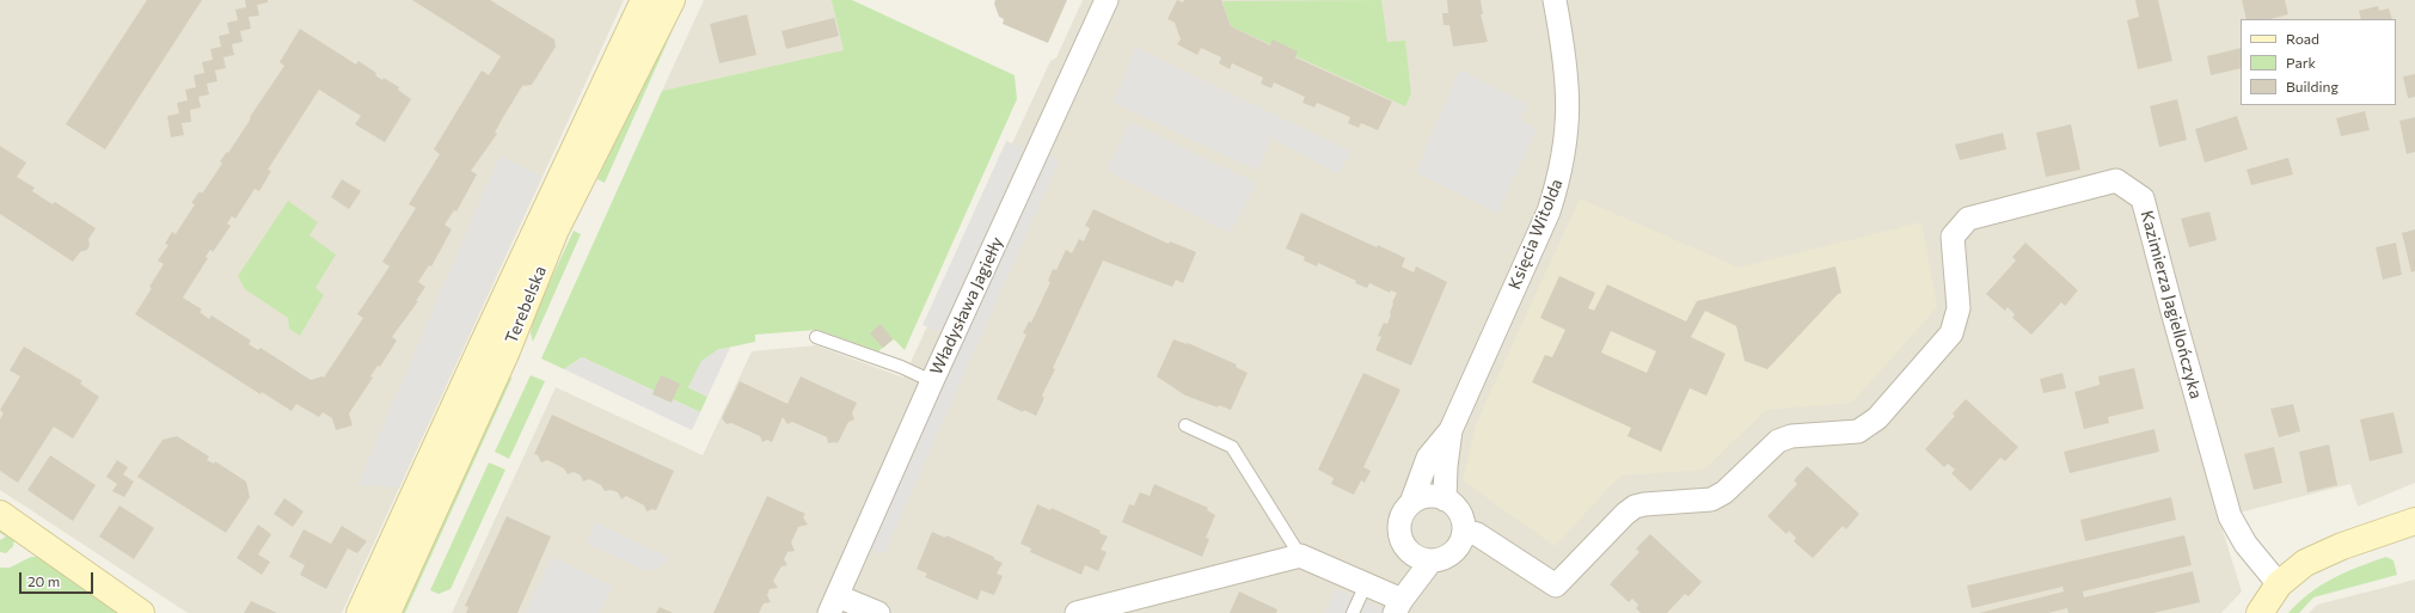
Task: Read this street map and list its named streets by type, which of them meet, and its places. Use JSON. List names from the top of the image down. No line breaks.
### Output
{"streets":{"street":["Księcia Witolda","Terebelska","Kazimierza Jagiellończyka","Władysława Jagiełły"]},"crossings":[["Księcia Witolda","Kazimierza Jagiellończyka"]],"legend":["Road","Park","Building"],"scale_bar":"20 m"}
